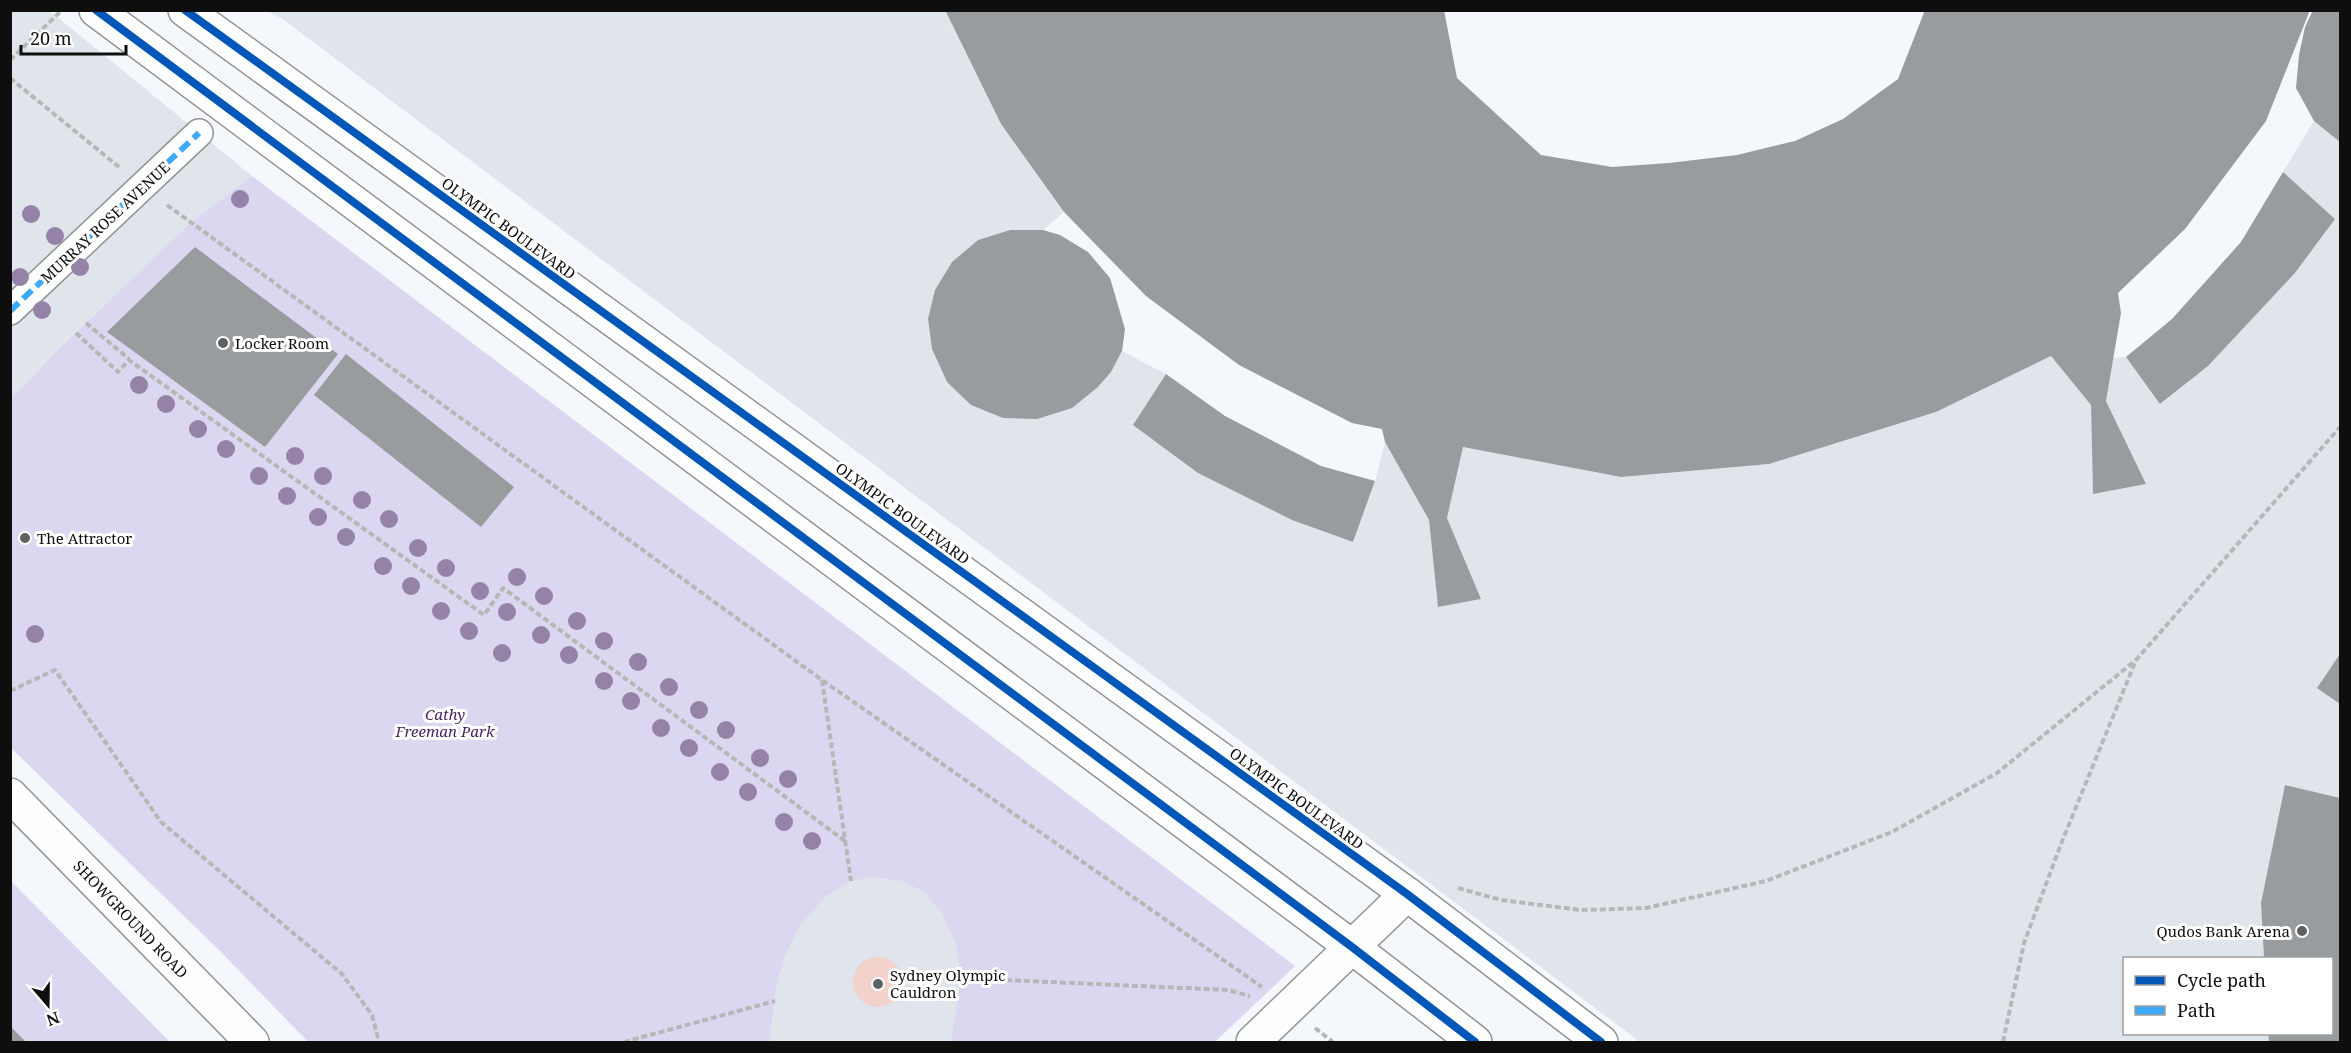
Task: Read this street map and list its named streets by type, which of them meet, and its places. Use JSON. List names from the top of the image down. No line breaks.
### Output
{"streets":{"street":["MURRAY ROSE AVENUE","OLYMPIC BOULEVARD","SHOWGROUND ROAD"]},"parks":["Cathy Freeman Park"],"places":["Locker Room","The Attractor","Qudos Bank Arena","Sydney Olympic Cauldron"],"legend":["Cycle path","Path"],"scale_bar":"20 m","north":"bottom"}
